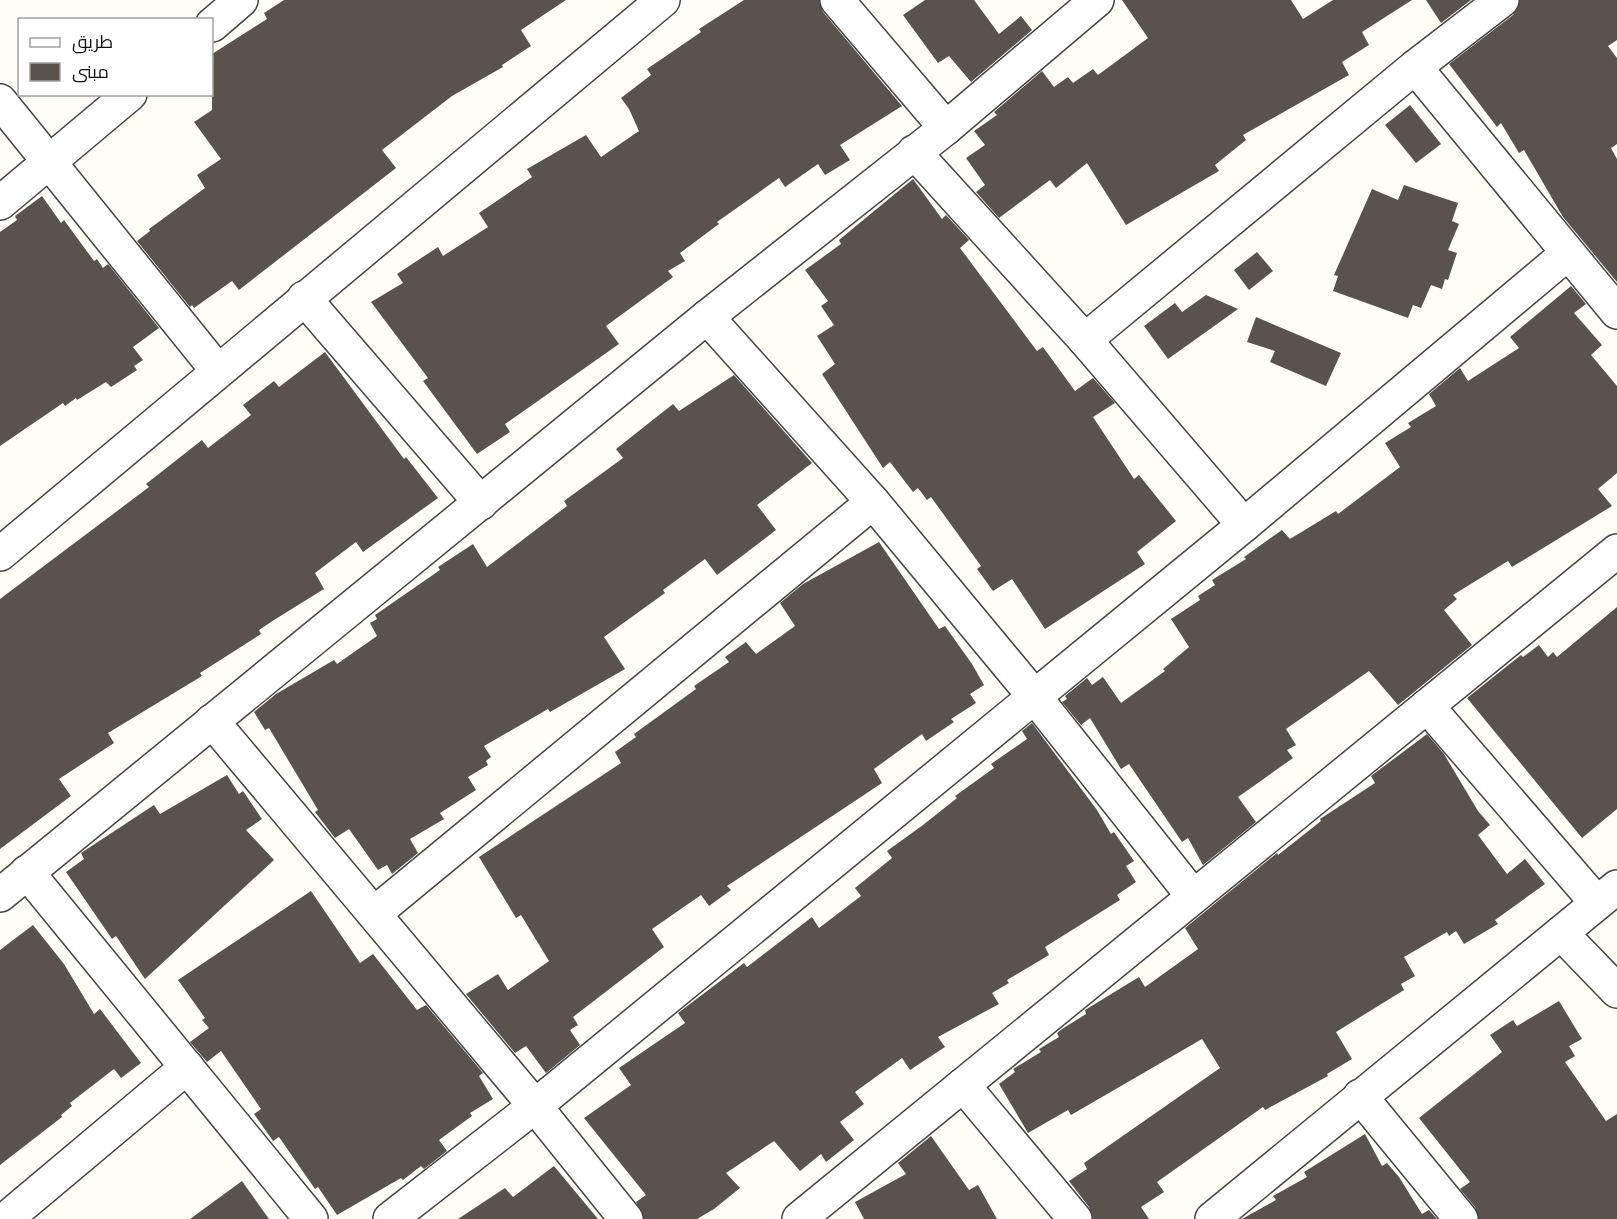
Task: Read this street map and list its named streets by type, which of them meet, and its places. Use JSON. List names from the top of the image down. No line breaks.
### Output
{"legend":["طريق","مبنى"]}
